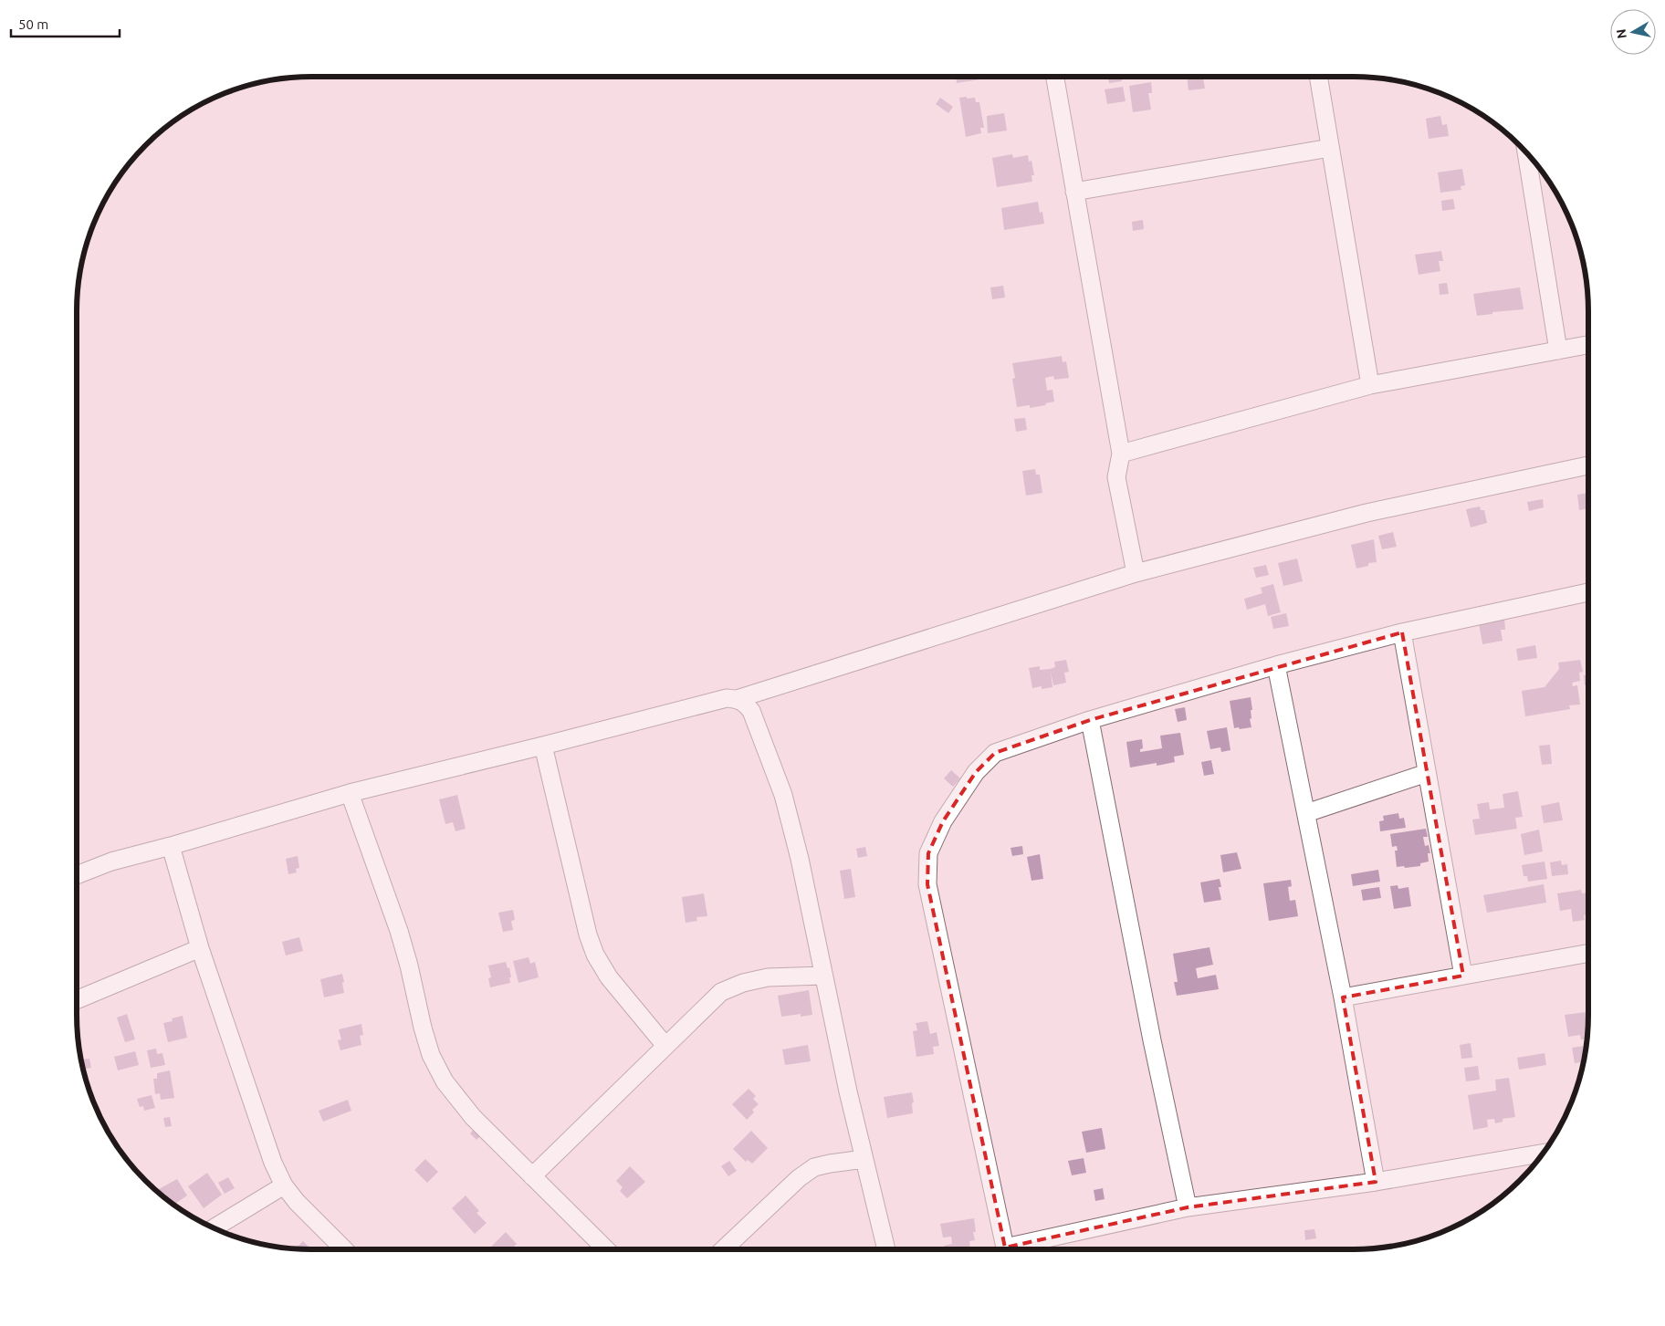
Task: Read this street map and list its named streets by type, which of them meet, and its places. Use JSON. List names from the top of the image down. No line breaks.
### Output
{"scale_bar":"50 m","north":"left"}
